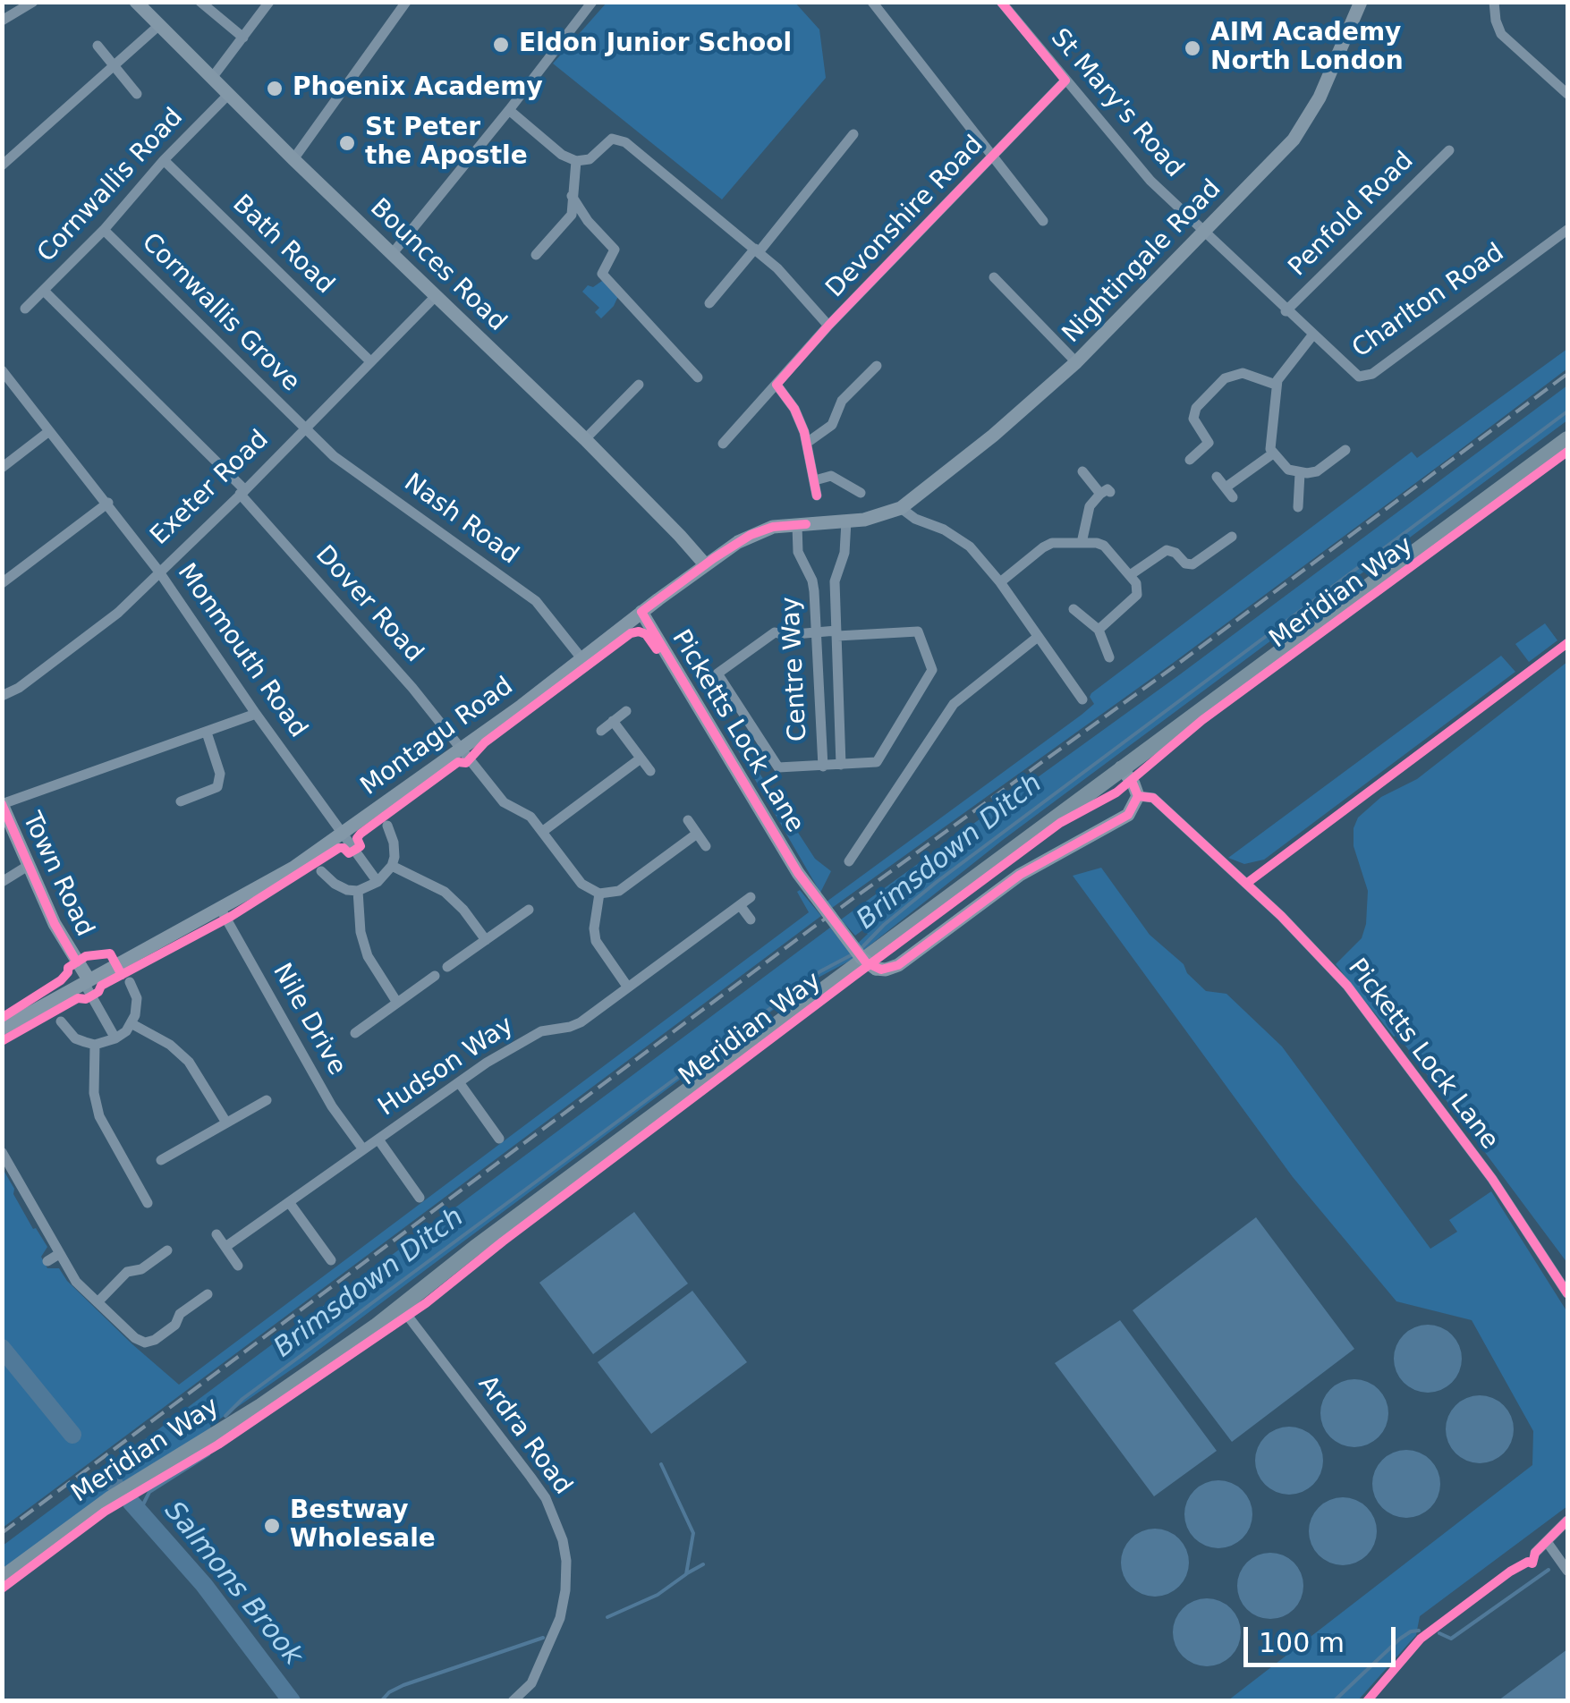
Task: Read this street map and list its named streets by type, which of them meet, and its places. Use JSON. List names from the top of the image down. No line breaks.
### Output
{"streets":{"main road":["Meridian Way"],"street":["St Mary's Road","Cornwallis Road","Penfold Road","Devonshire Road","Bath Road","Nightingale Road","Bounces Road","Charlton Road","Cornwallis Grove","Exeter Road","Nash Road","Dover Road","Monmouth Road","Centre Way","Picketts Lock Lane","Montagu Road","Town Road","Nile Drive","Hudson Way","Ardra Road"]},"crossings":[["St Mary's Road","Devonshire Road"],["St Mary's Road","Nightingale Road"],["St Mary's Road","Charlton Road"],["Cornwallis Road","Bath Road"],["Cornwallis Road","Bounces Road"],["Cornwallis Road","Cornwallis Grove"],["Cornwallis Road","Dover Road"],["Penfold Road","Charlton Road"],["Bath Road","Exeter Road"],["Nightingale Road","Charlton Road"],["Nightingale Road","Montagu Road"],["Bounces Road","Exeter Road"],["Bounces Road","Montagu Road"],["Cornwallis Grove","Exeter Road"],["Cornwallis Grove","Nash Road"],["Exeter Road","Nash Road"],["Exeter Road","Dover Road"],["Exeter Road","Monmouth Road"],["Nash Road","Montagu Road"],["Meridian Way","Ardra Road"],["Dover Road","Montagu Road"],["Monmouth Road","Montagu Road"],["Centre Way","Montagu Road"],["Picketts Lock Lane","Montagu Road"],["Montagu Road","Town Road"],["Montagu Road","Nile Drive"],["Nile Drive","Hudson Way"]],"water":["Brimsdown Ditch","Salmons Brook"],"places":["Eldon Junior School","AIM Academy North London","Phoenix Academy","St Peter the Apostle","Bestway Wholesale"],"scale_bar":"100 m"}
